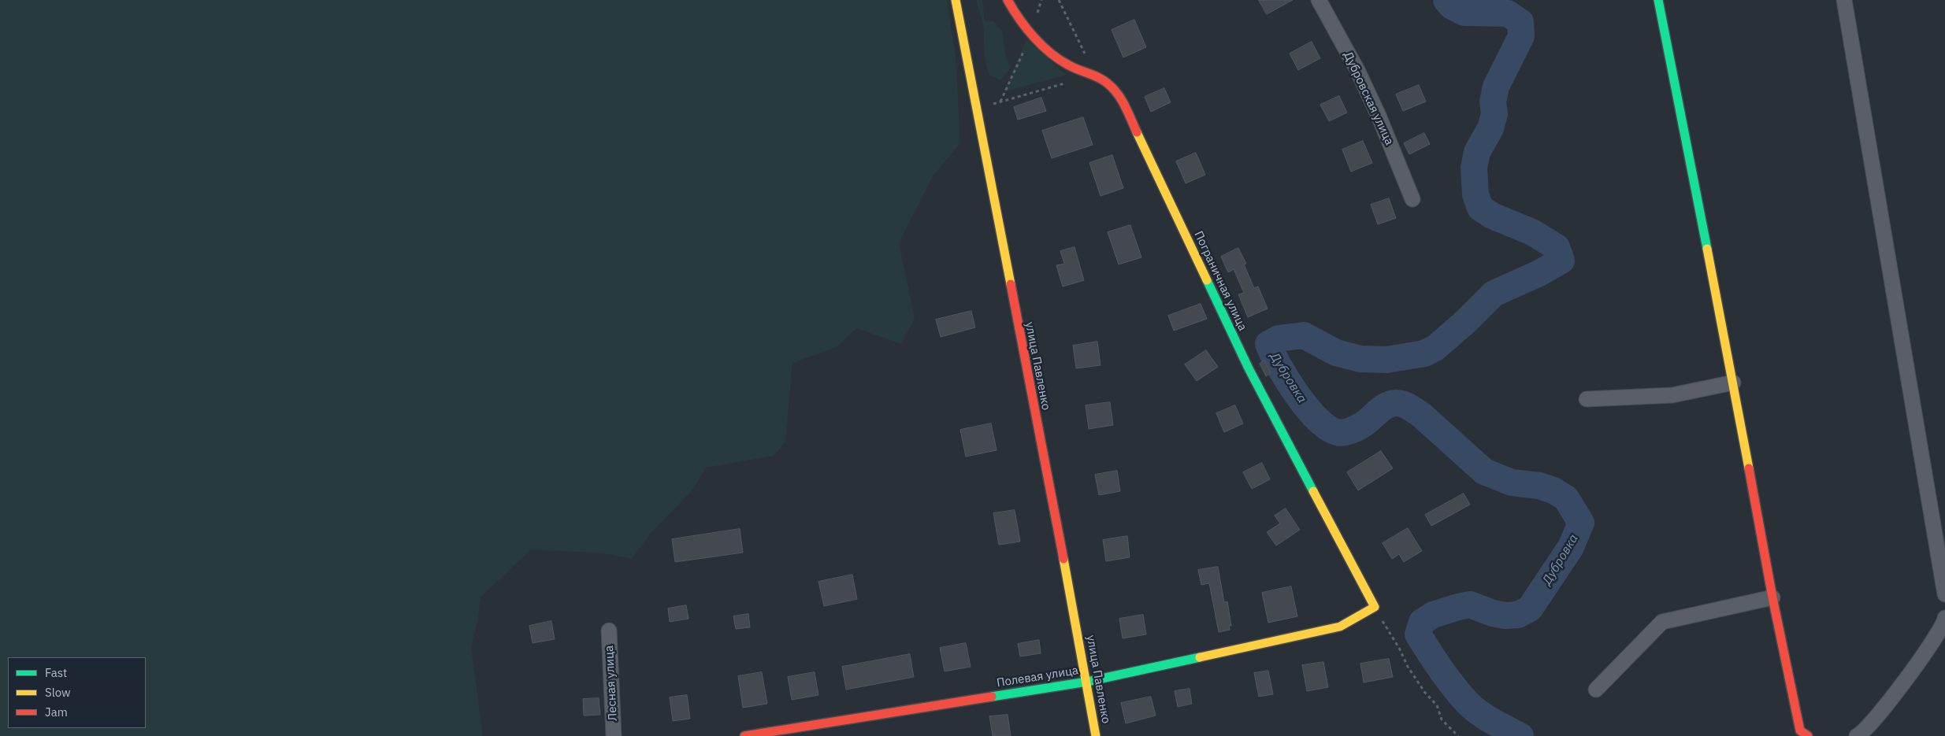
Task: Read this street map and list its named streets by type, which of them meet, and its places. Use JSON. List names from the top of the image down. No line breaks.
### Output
{"streets":{"street":["Дубровская улица","Пограничная улица","улица Павленко","Полевая улица","Лесная улица"]},"crossings":[["Пограничная улица","Полевая улица"],["улица Павленко","Полевая улица"]],"water":["Дубровка"],"legend":["Fast","Slow","Jam"]}
